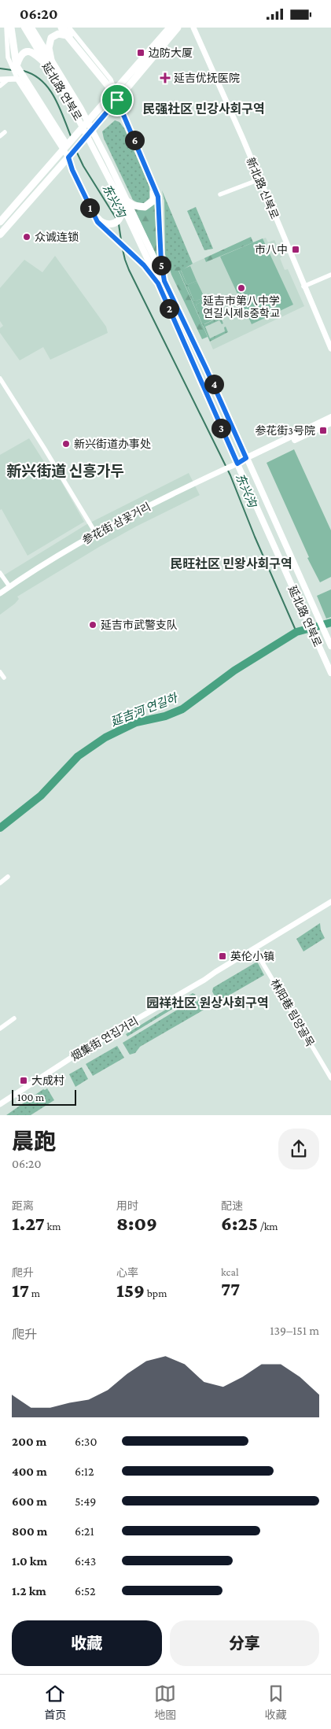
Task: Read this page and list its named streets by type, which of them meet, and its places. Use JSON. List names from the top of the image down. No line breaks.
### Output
{"streets":{"main road":["延北路 연북로","参花街 삼꽃거리"],"street":["新北路 신북로","林阳巷 림양골목","烟集街 연집거리"]},"crossings":[["延北路 연북로","参花街 삼꽃거리"],["林阳巷 림양골목","烟集街 연집거리"]],"districts":["民强社区 민강사회구역","新兴街道 신흥가두","民旺社区 민왕사회구역","园祥社区 원상사회구역"],"water":["东兴沟","延吉河 연길하"],"places":{"transit":["边防大厦","市八中","参花街3号院","英伦小镇","大成村"],"health":["延吉优抚医院"],"other":["众诚连锁","延吉市第八中学 연길시제8중학교","新兴街道办事处","延吉市武警支队"]},"scale_bar":"100 m","page":{"status":"06:20","pins":["6","1","5","2","4","3"],"scale":"100 m","heading":["晨跑","06:20"],"stats":[["距离","1.27 km"],["用时","8:09"],["配速","6:25 /km"],["爬升","17 m"],["心率","159 bpm"],["kcal","77"]],"chart":["爬升","139–151 m"],"list":[{"name":"200 m","note":"6:30"},{"name":"400 m","note":"6:12"},{"name":"600 m","note":"5:49"},{"name":"800 m","note":"6:21"},{"name":"1.0 km","note":"6:43"},{"name":"1.2 km","note":"6:52"}],"buttons":["收藏","分享"],"tabs":["首页","地图","收藏"]}}
